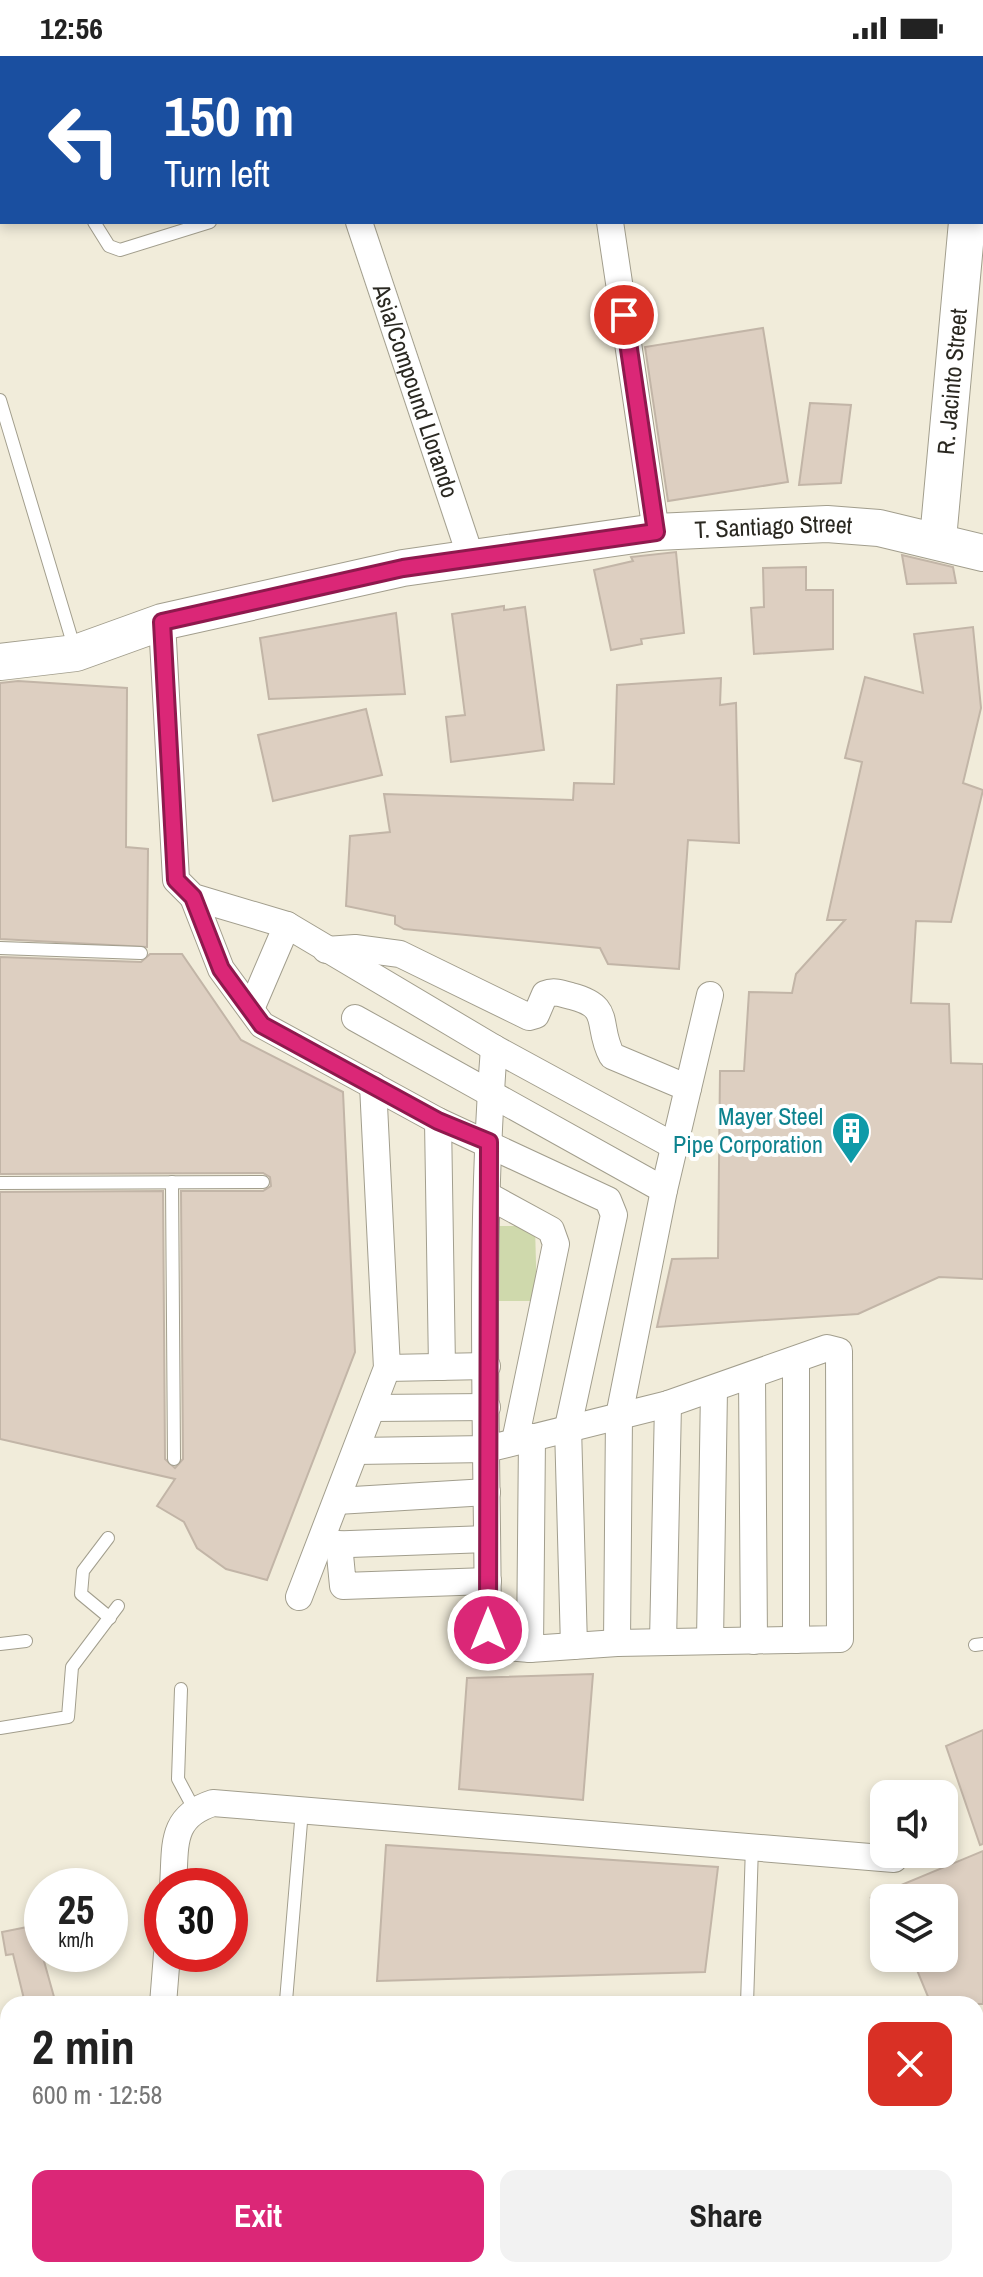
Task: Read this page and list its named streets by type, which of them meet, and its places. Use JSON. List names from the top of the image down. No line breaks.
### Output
{"streets":{"main road":["R. Jacinto Street","T. Santiago Street"],"street":["Asia/Compound Llorando"]},"crossings":[["R. Jacinto Street","T. Santiago Street"],["Asia/Compound Llorando","T. Santiago Street"]],"places":{"building":["Mayer Steel Pipe Corporation"]},"page":{"status":"12:56","turn":["150 m","Turn left"],"speed":"25 km/h","limit":"30","heading":["2 min","600 m · 12:58"],"buttons":["Exit","Share"]}}
